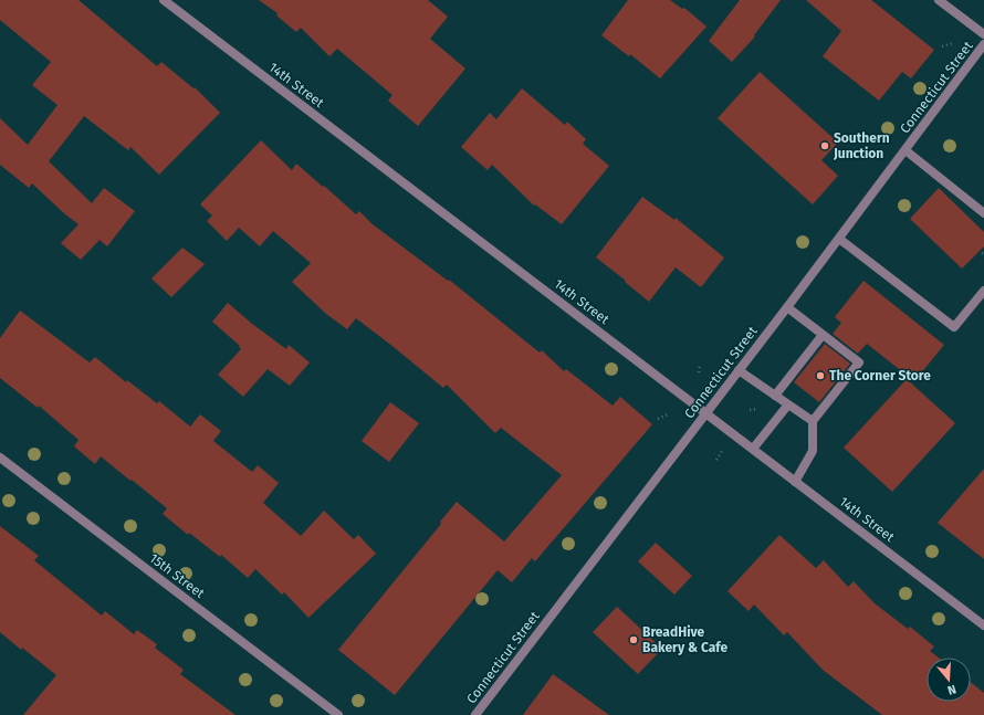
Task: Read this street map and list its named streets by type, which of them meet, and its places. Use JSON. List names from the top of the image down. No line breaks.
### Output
{"streets":{"street":["14th Street","Connecticut Street","15th Street"]},"crossings":[["14th Street","Connecticut Street"]],"places":["Southern Junction","The Corner Store","BreadHive Bakery & Cafe"],"north":"bottom"}
